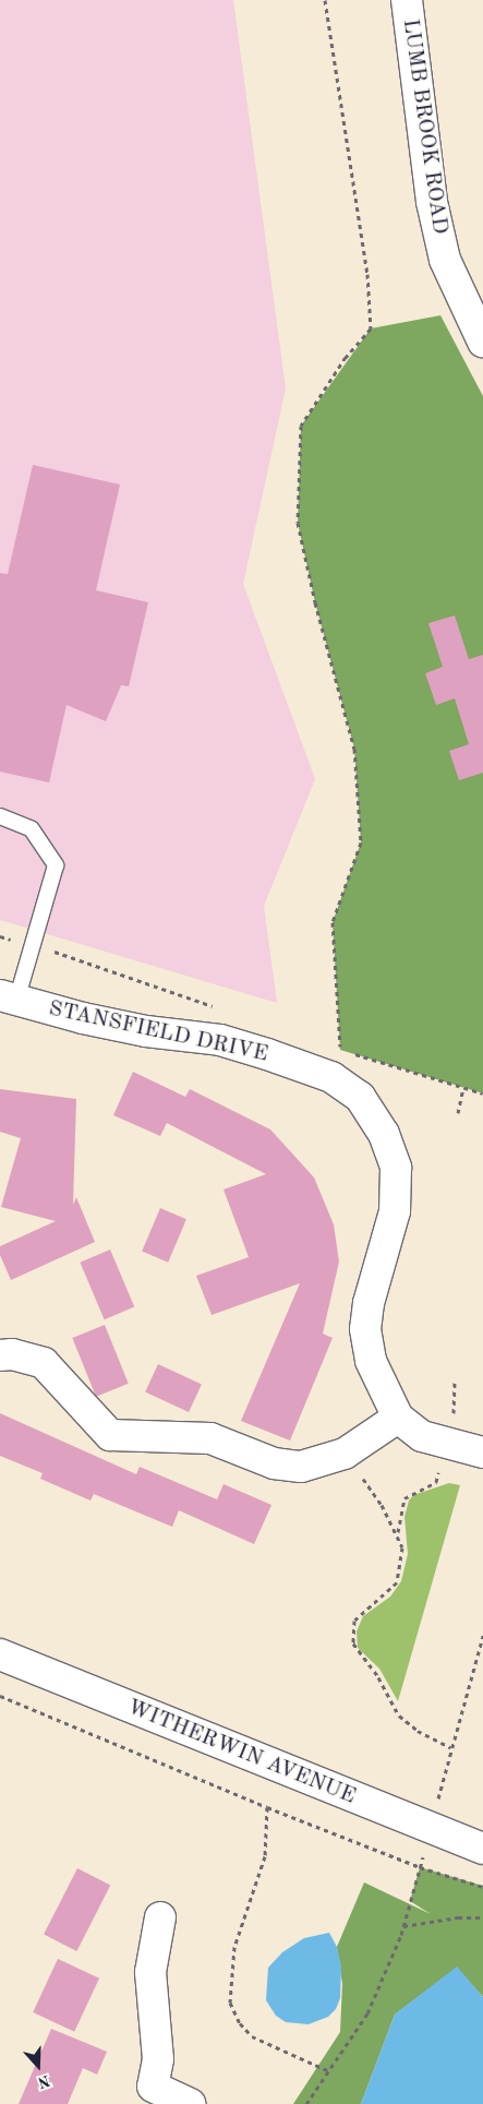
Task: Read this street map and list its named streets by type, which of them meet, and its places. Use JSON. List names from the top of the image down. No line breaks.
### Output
{"streets":{"street":["LUMB BROOK ROAD","STANSFIELD DRIVE","WITHERWIN AVENUE"]},"north":"bottom"}
